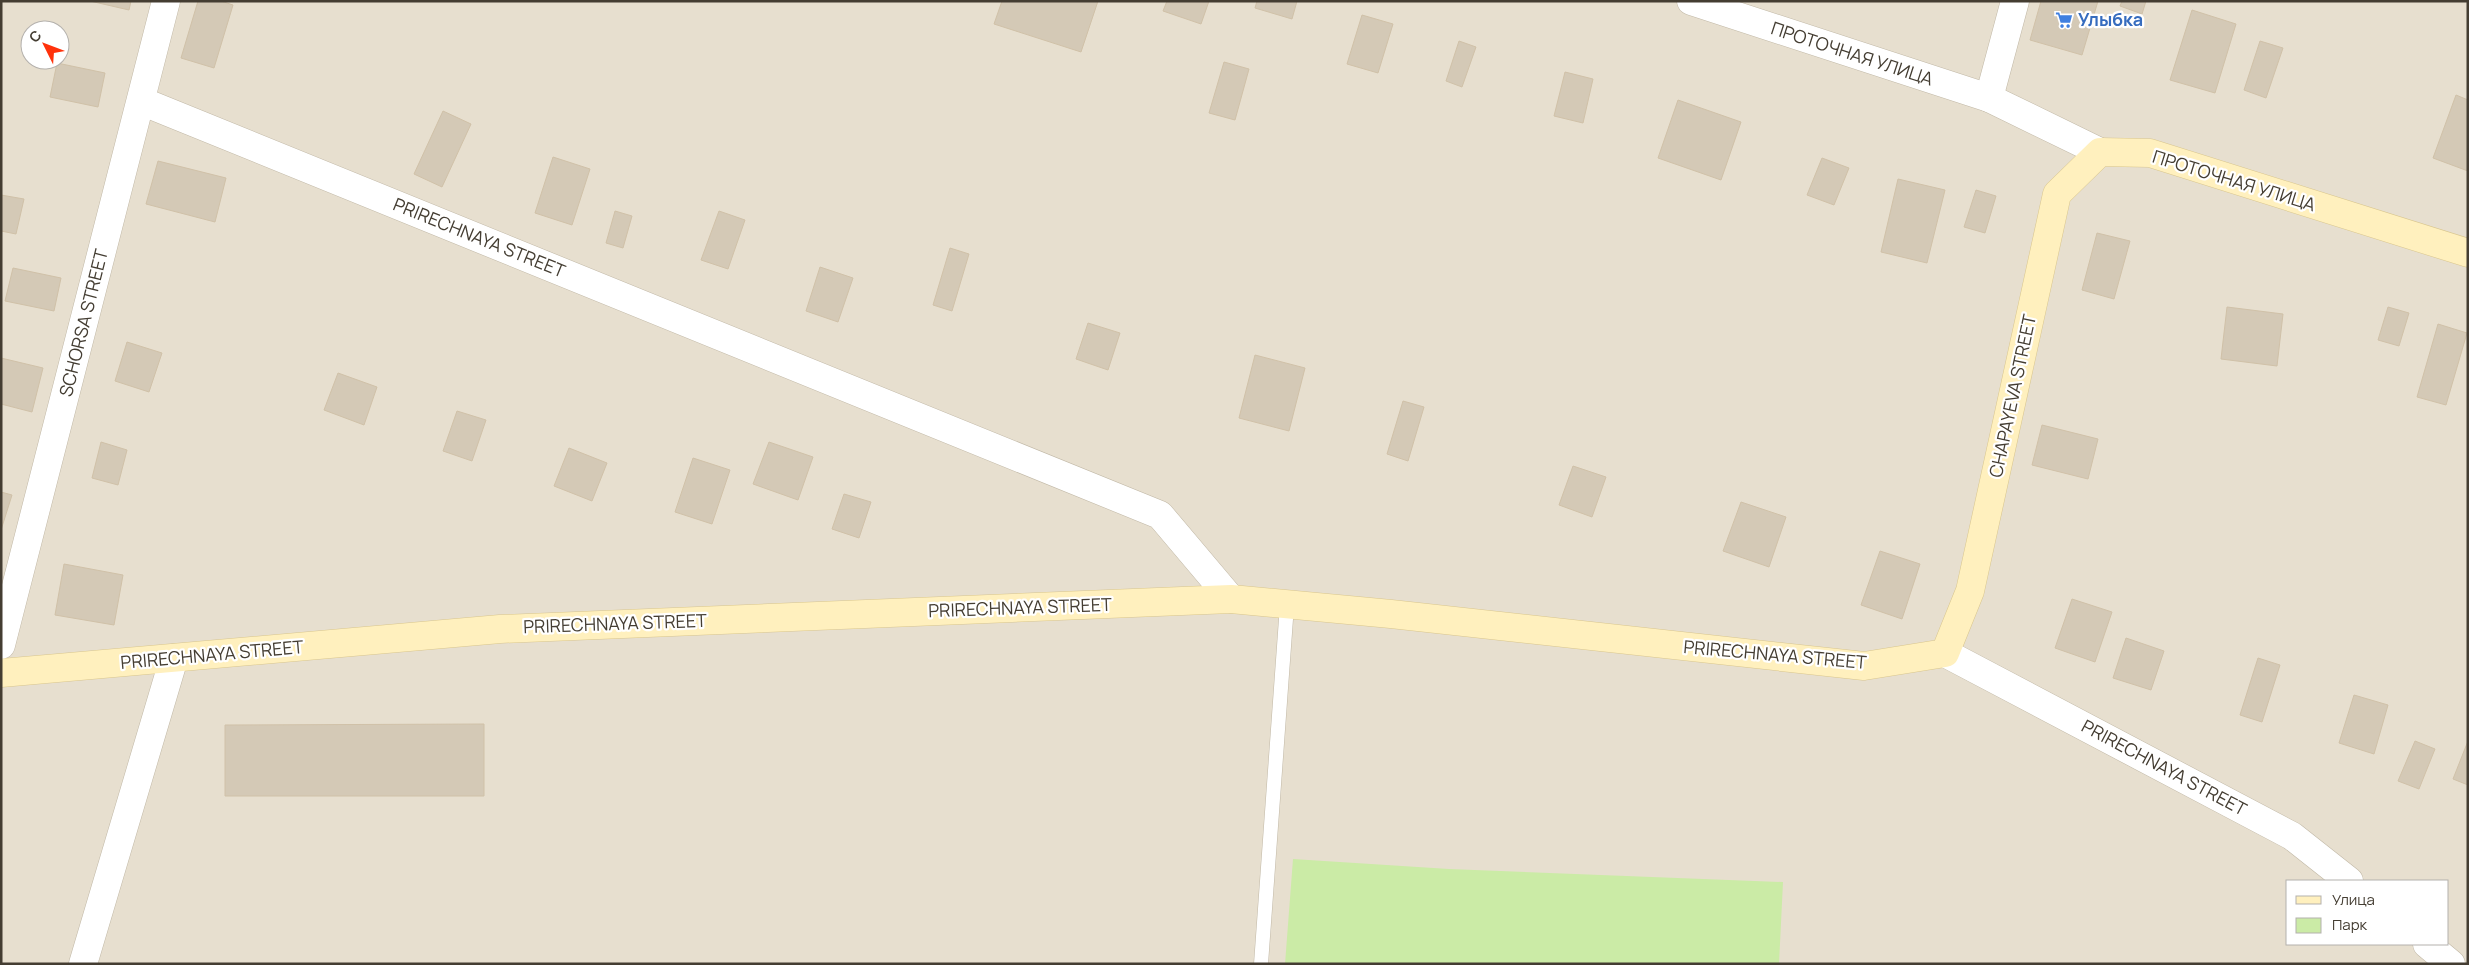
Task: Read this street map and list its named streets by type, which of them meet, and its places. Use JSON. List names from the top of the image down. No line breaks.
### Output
{"streets":{"street":["ПРОТОЧНАЯ УЛИЦА","PRIRECHNAYA STREET","SCHORSA STREET","CHAPAYEVA STREET"]},"crossings":[["ПРОТОЧНАЯ УЛИЦА","CHAPAYEVA STREET"],["PRIRECHNAYA STREET","SCHORSA STREET"],["PRIRECHNAYA STREET","CHAPAYEVA STREET"]],"places":{"supermarket":["Улыбка"]},"legend":["Улица","Парк"],"north":"top left"}
